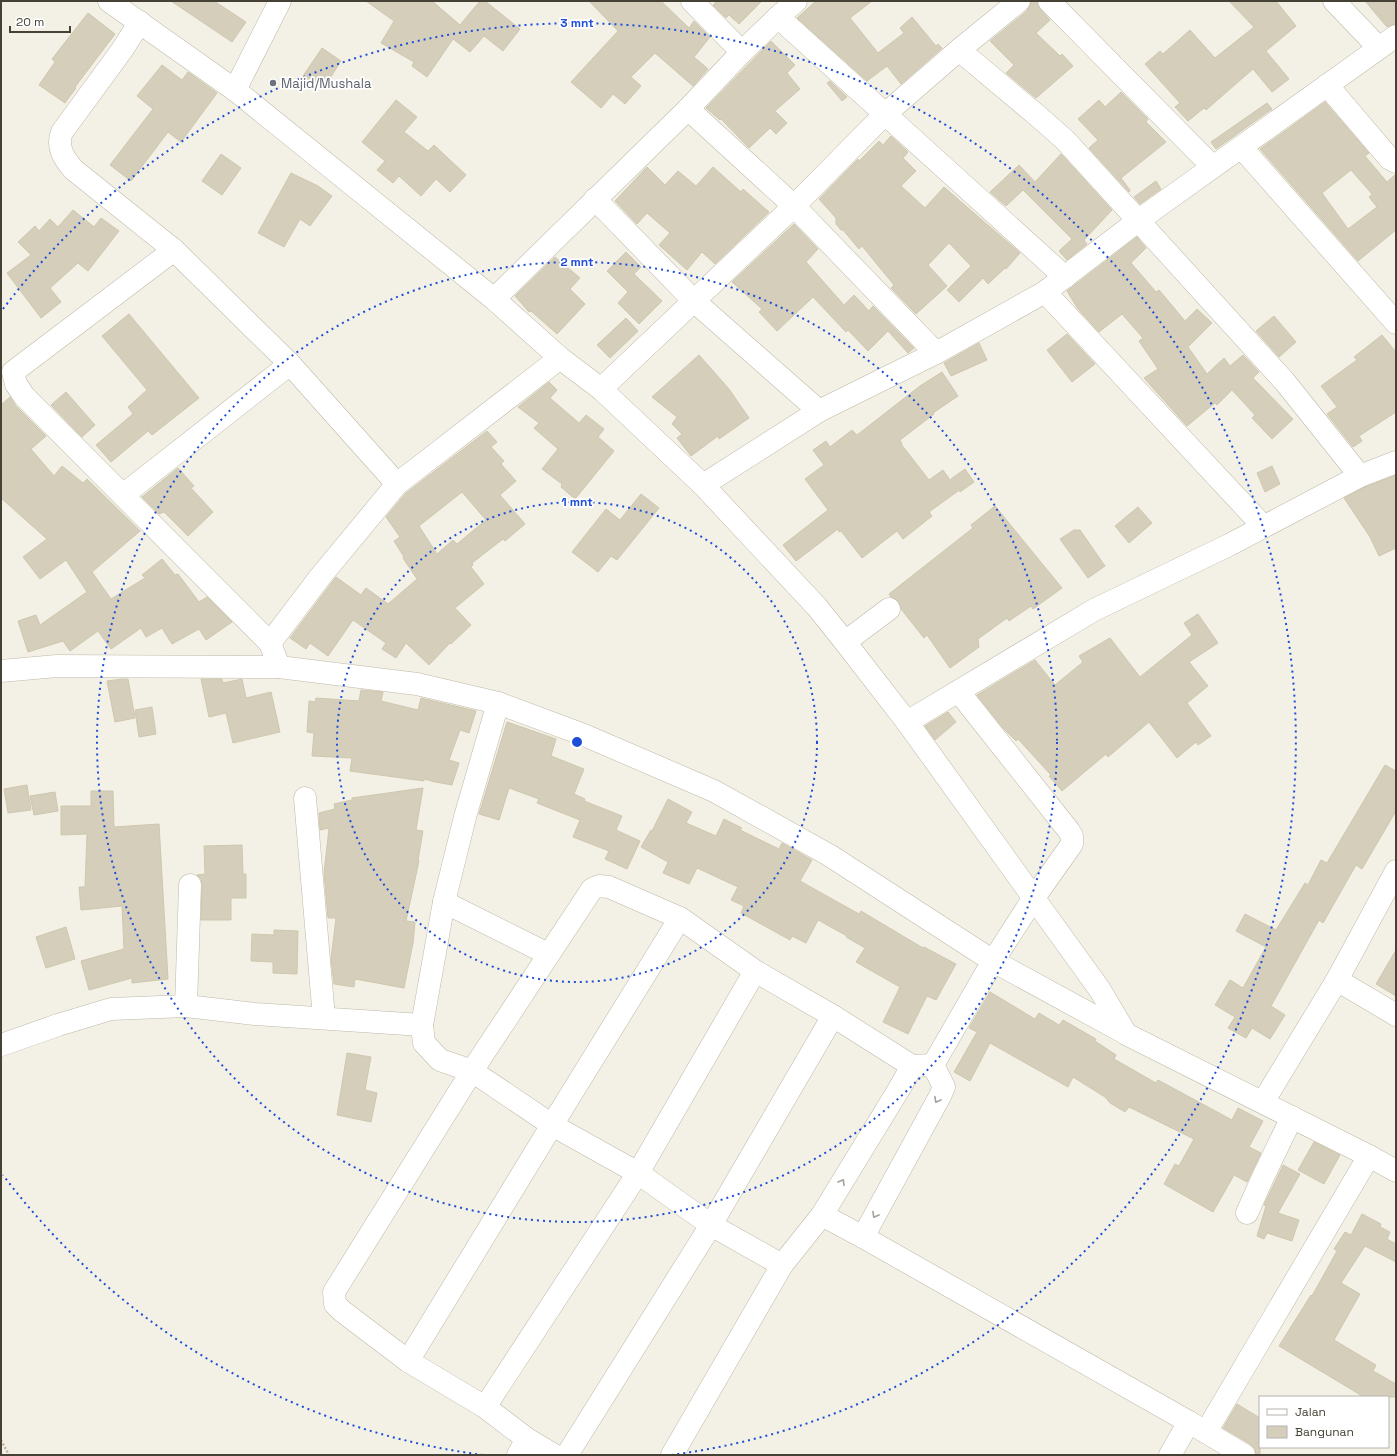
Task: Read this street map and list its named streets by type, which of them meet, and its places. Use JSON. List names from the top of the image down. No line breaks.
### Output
{"places":["Majid/Mushala"],"legend":["Jalan","Bangunan"],"scale_bar":"20 m","rings":["3 mnt","2 mnt","1 mnt"]}
